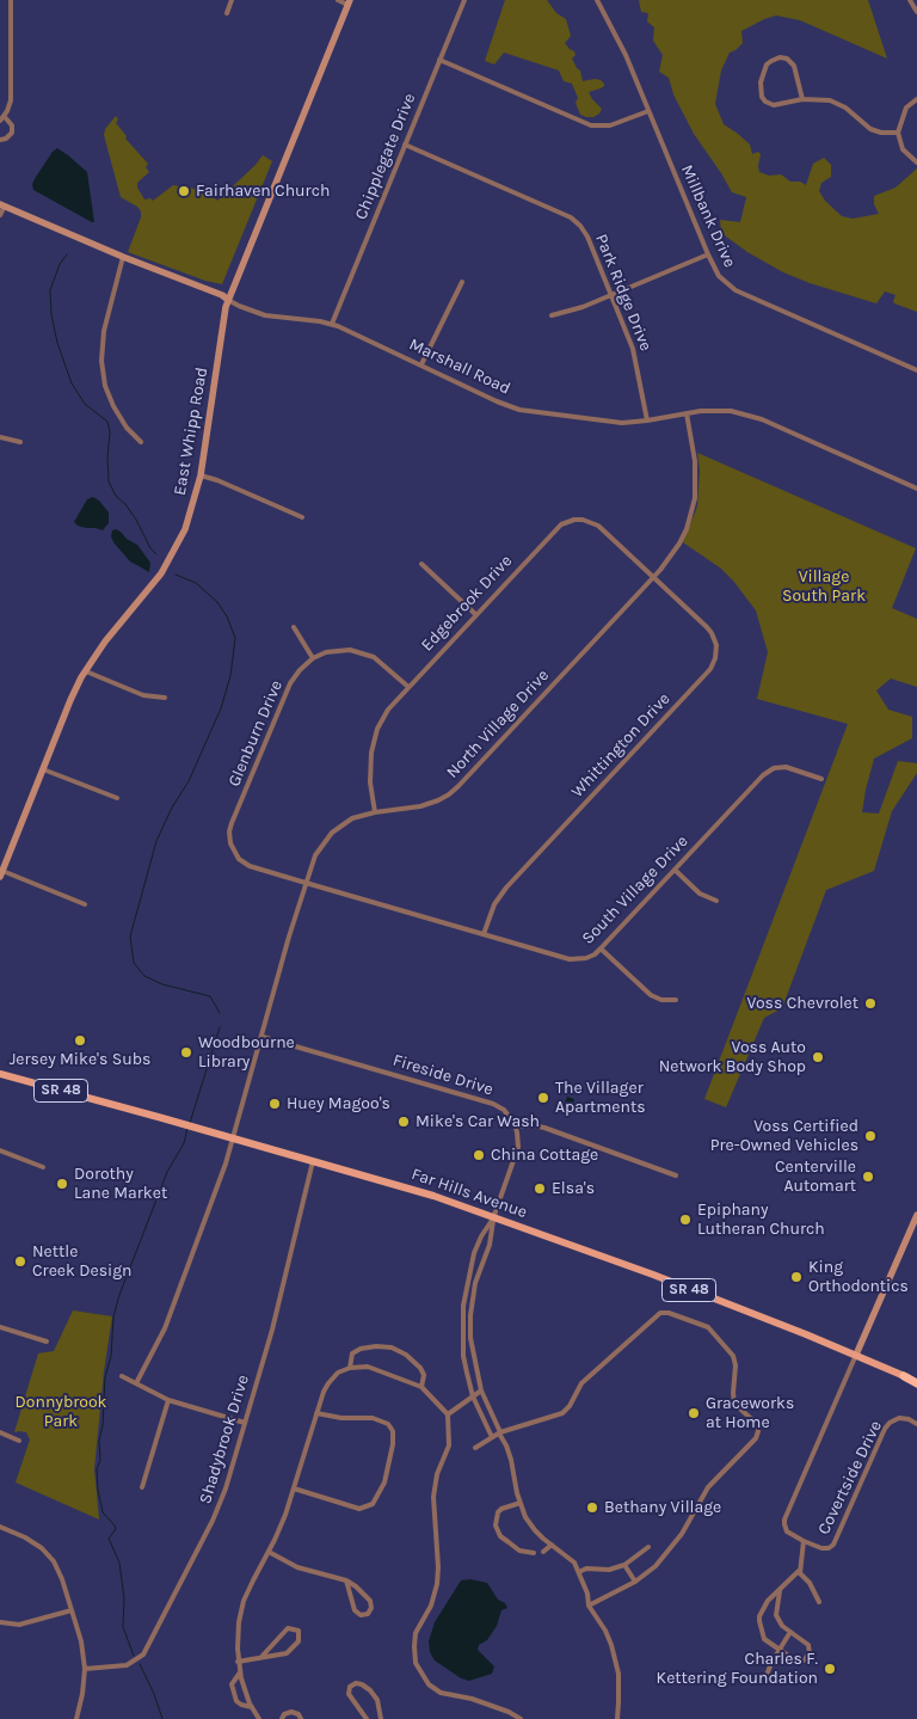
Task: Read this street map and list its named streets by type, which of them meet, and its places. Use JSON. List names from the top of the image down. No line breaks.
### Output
{"streets":{"main road":["Marshall Road","East Whipp Road","SR 48","Far Hills Avenue"],"street":["Chipplegate Drive","Millbank Drive","Park Ridge Drive","Edgebrook Drive","North Village Drive","Glenburn Drive","Whittington Drive","South Village Drive","Fireside Drive","Shadybrook Drive","Covertside Drive"]},"crossings":[["Chipplegate Drive","Park Ridge Drive"],["Chipplegate Drive","Marshall Road"],["Park Ridge Drive","Marshall Road"],["Marshall Road","East Whipp Road"],["Marshall Road","North Village Drive"],["Edgebrook Drive","North Village Drive"],["Edgebrook Drive","Whittington Drive"],["North Village Drive","Glenburn Drive"],["North Village Drive","Whittington Drive"],["North Village Drive","South Village Drive"],["North Village Drive","Fireside Drive"],["North Village Drive","Far Hills Avenue"],["Glenburn Drive","South Village Drive"],["Whittington Drive","South Village Drive"],["Far Hills Avenue","Shadybrook Drive"],["Far Hills Avenue","Covertside Drive"]],"parks":["Village South Park","Donnybrook Park"],"places":["Fairhaven Church","Voss Chevrolet","Jersey Mike's Subs","Woodbourne Library","Voss Auto Network Body Shop","The Villager Apartments","Huey Magoo's","Mike's Car Wash","Voss Certified Pre-Owned Vehicles","China Cottage","Centerville Automart","Dorothy Lane Market","Elsa's","Epiphany Lutheran Church","Nettle Creek Design","King Orthodontics","Graceworks at Home","Bethany Village","Charles F. Kettering Foundation"]}
